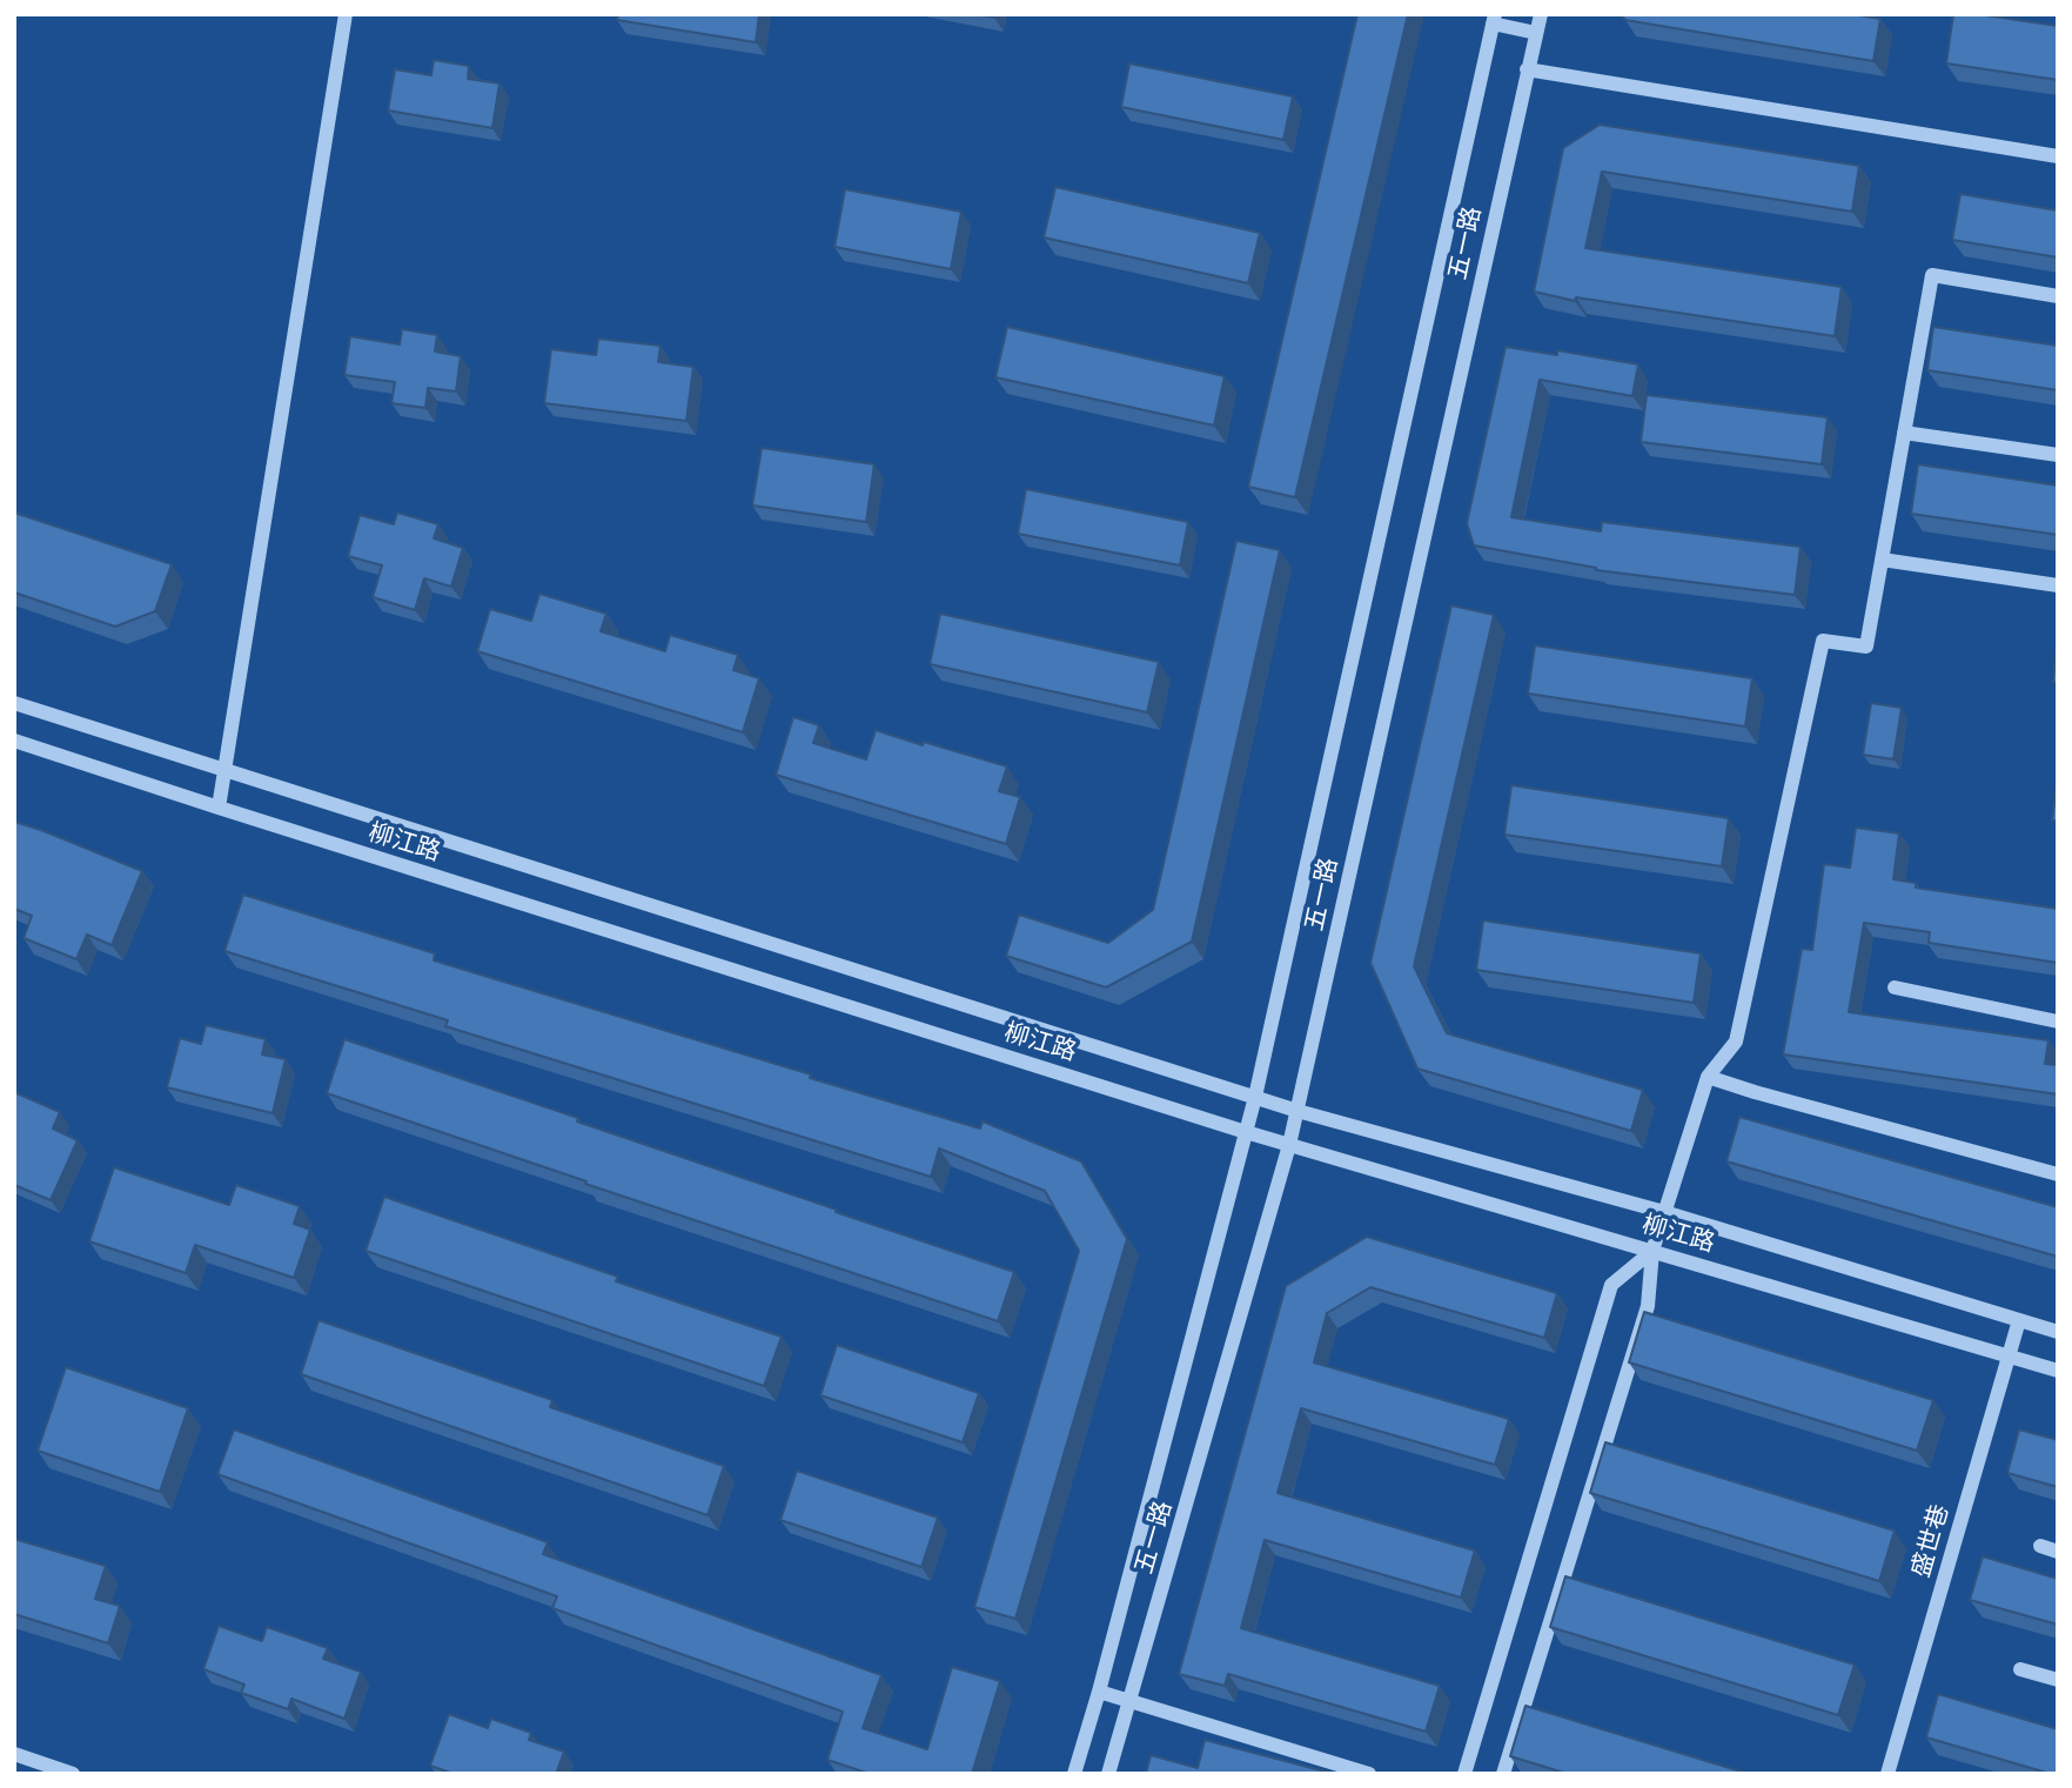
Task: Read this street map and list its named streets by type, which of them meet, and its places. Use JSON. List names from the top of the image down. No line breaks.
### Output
{"streets":{"street":["五一路","柳江路","盛世巷"]},"crossings":[["五一路","柳江路"],["柳江路","盛世巷"]]}
